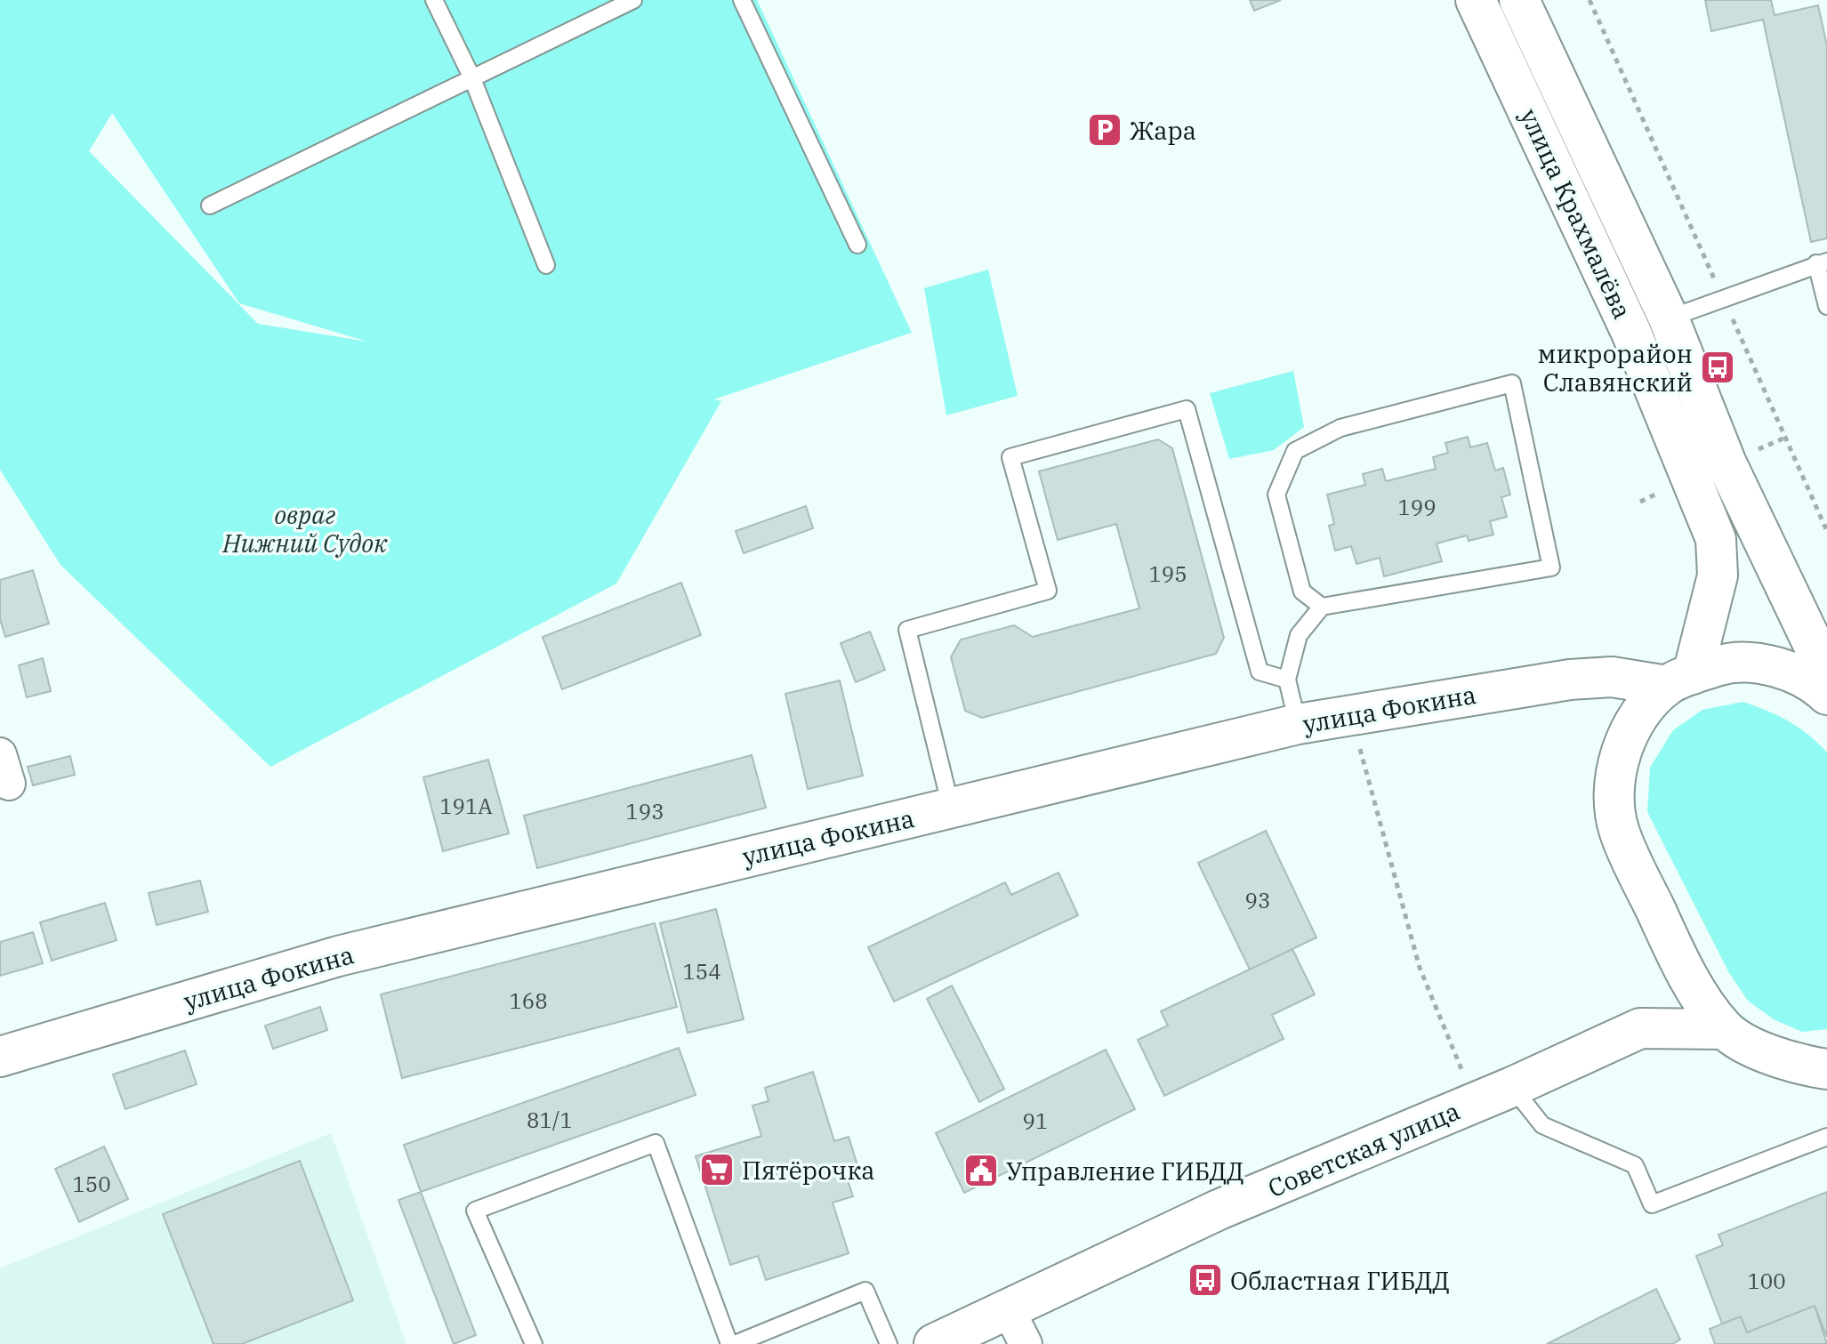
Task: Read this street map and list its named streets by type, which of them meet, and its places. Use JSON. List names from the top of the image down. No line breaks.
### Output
{"streets":{"main road":["улица Крахмалёва","улица Фокина","Советская улица"]},"crossings":[["улица Крахмалёва","улица Фокина"]],"parks":["овраг Нижний Судок"],"places":{"parking":["Жара"],"bus stop":["микрорайон Славянский","Областная ГИБДД"],"supermarket":["Пятёрочка"],"public building":["Управление ГИБДД"]},"house_numbers":["199","195","191А","193","93","154","168","81/1","91","150","100"]}
